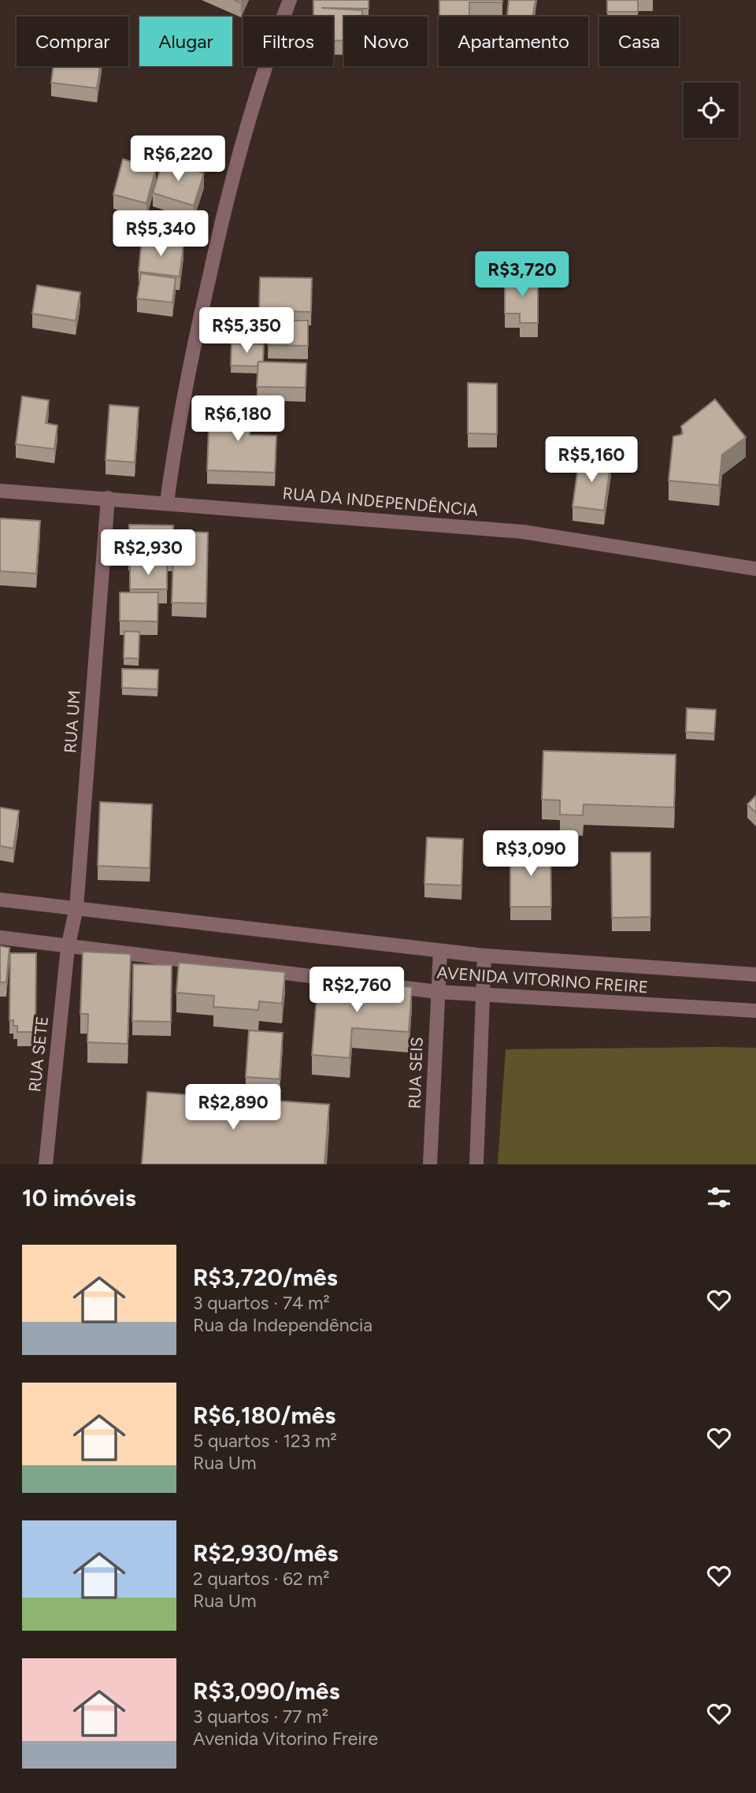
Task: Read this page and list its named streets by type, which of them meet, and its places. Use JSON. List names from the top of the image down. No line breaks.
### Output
{"streets":{"street":["RUA DA INDEPENDÊNCIA","RUA UM","AVENIDA VITORINO FREIRE","RUA SETE","RUA SEIS"]},"crossings":[["RUA DA INDEPENDÊNCIA","RUA UM"],["RUA UM","AVENIDA VITORINO FREIRE"],["RUA UM","RUA SETE"],["AVENIDA VITORINO FREIRE","RUA SETE"],["AVENIDA VITORINO FREIRE","RUA SEIS"]],"page":{"chip":["Comprar","Alugar","Filtros","Novo","Apartamento","Casa"],"price":["R$6,220","R$5,340","R$3,720","R$5,350","R$6,180","R$5,160","R$2,930","R$3,090","R$2,760","R$2,890"],"heading":"10 imóveis","list":[{"name":"R$3,720/mês","note":"3 quartos · 74 m² · Rua da Independência"},{"name":"R$6,180/mês","note":"5 quartos · 123 m² · Rua Um"},{"name":"R$2,930/mês","note":"2 quartos · 62 m² · Rua Um"},{"name":"R$3,090/mês","note":"3 quartos · 77 m² · Avenida Vitorino Freire"}]}}
